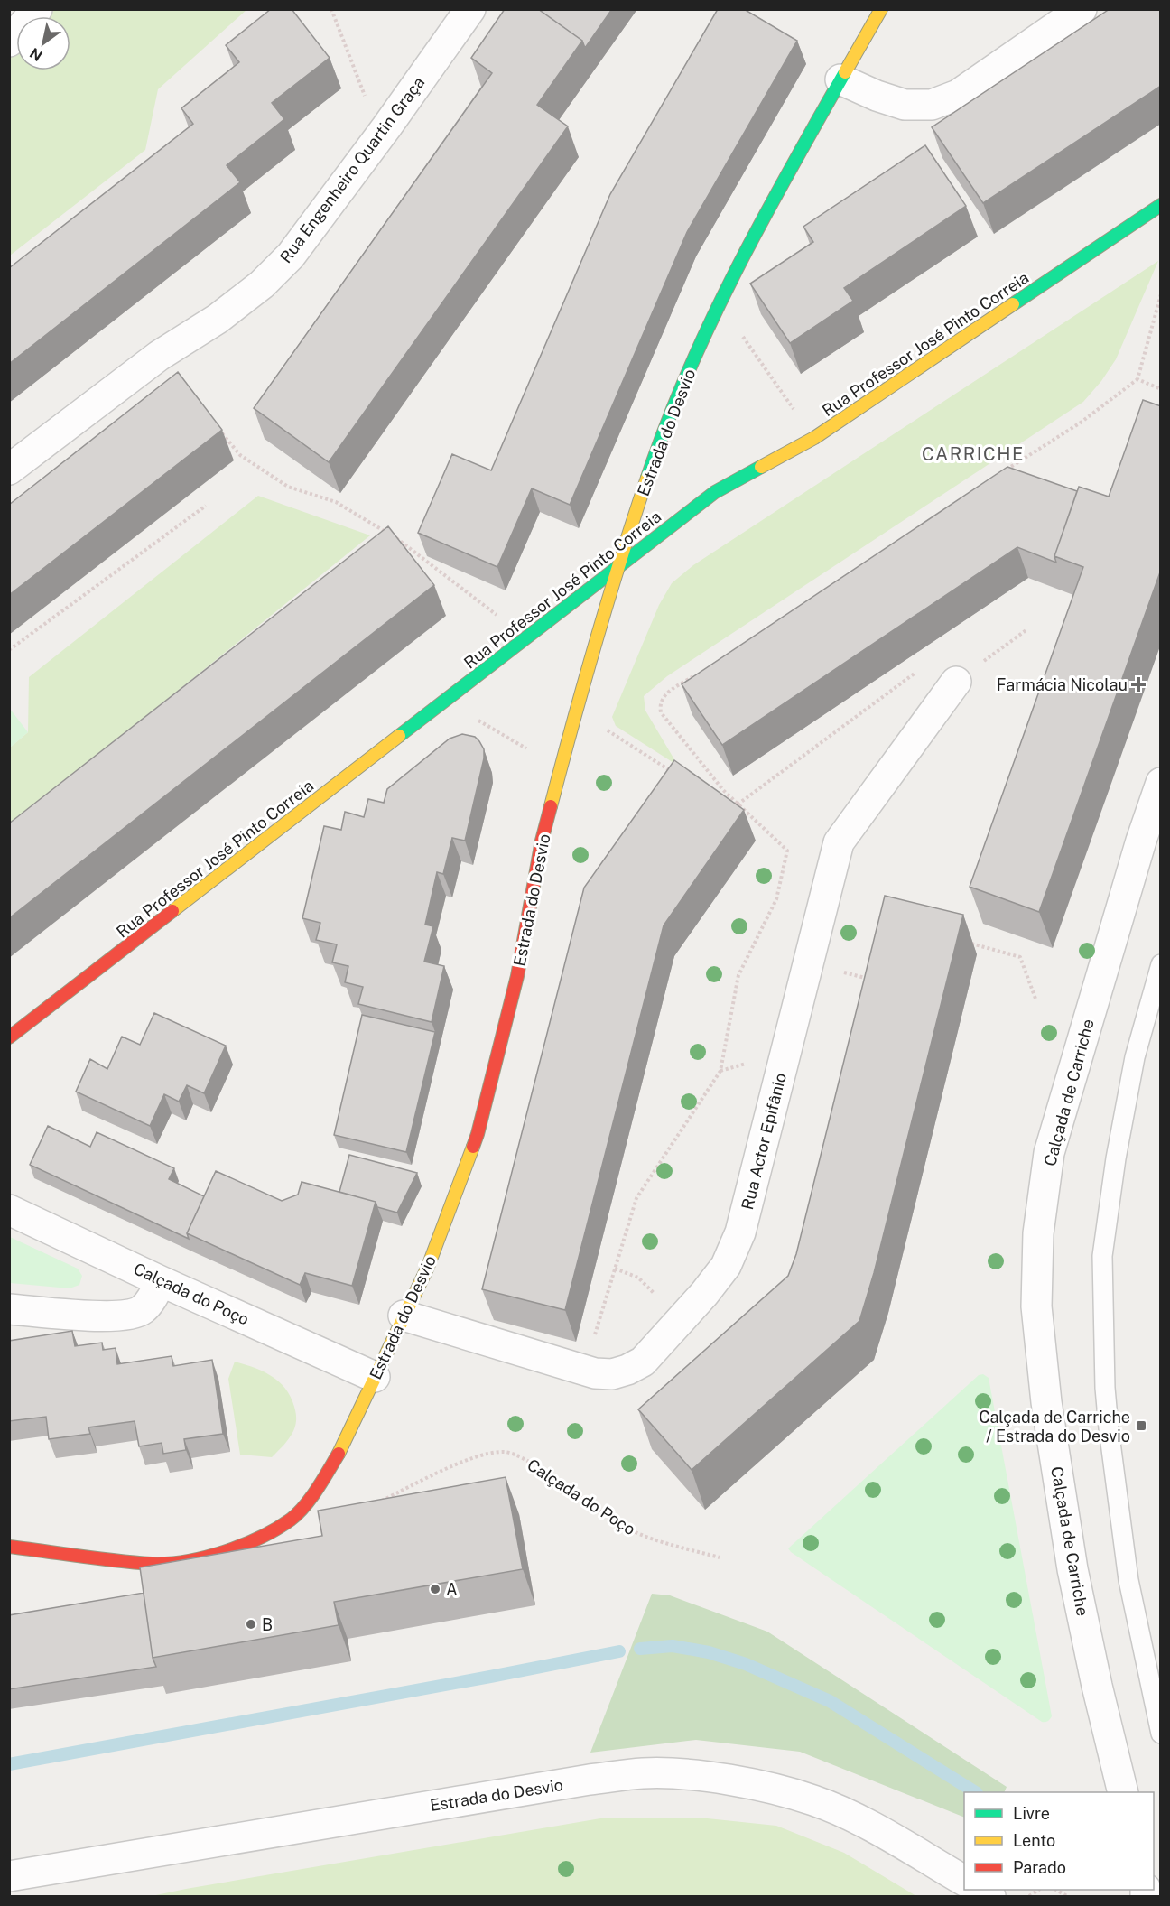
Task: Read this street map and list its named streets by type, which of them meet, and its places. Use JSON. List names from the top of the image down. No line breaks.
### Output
{"streets":{"street":["Rua Engenheiro Quartin Graça","Rua Professor José Pinto Correia","Estrada do Desvio","Calçada de Carriche","Rua Actor Epifânio","Calçada do Poço"]},"crossings":[["Rua Professor José Pinto Correia","Estrada do Desvio"],["Estrada do Desvio","Rua Actor Epifânio"],["Estrada do Desvio","Calçada do Poço"]],"districts":["CARRICHE"],"places":{"health":["Farmácia Nicolau"],"transit":["Calçada de Carriche / Estrada do Desvio"],"other":["A","B"]},"legend":["Livre","Lento","Parado"],"north":"bottom left"}
